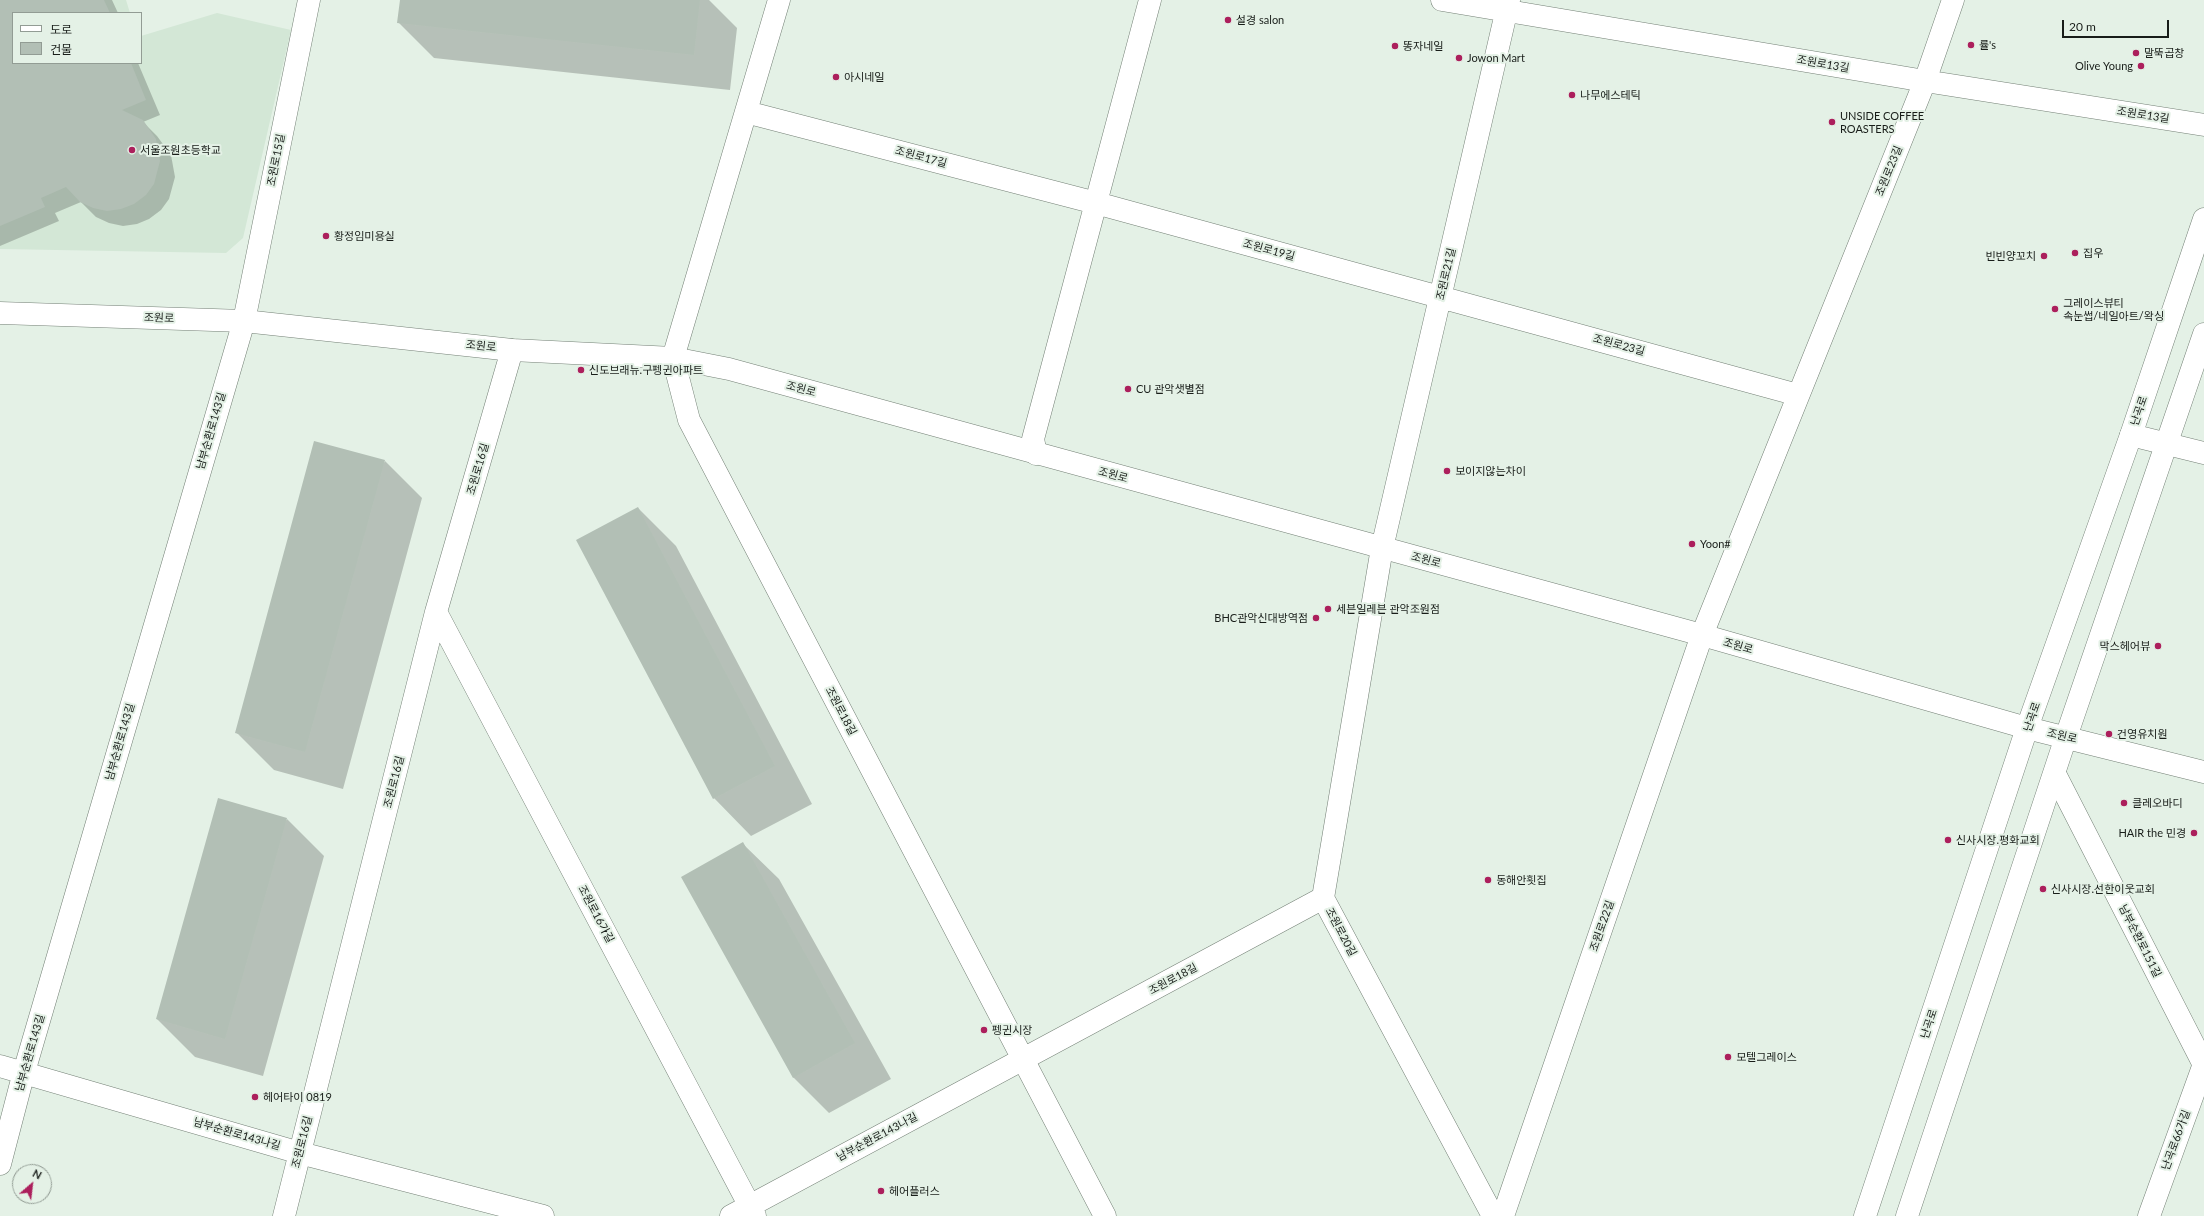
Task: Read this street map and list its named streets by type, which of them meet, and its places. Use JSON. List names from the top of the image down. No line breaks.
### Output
{"streets":{"street":["조원로13길","조원로17길","조원로15길","조원로23길","조원로19길","조원로21길","조원로","난곡로","남부순환로143길","조원로16길","조원로18길","조원로16가길","조원로22길","조원로20길","남부순환로151길","남부순환로143나길","난곡로66가길"]},"crossings":[["조원로13길","조원로23길"],["조원로13길","조원로21길"],["조원로17길","조원로19길"],["조원로15길","조원로"],["조원로15길","남부순환로143길"],["조원로23길","조원로19길"],["조원로23길","조원로21길"],["조원로23길","조원로"],["조원로23길","조원로22길"],["조원로19길","조원로21길"],["조원로21길","조원로"],["조원로21길","조원로20길"],["조원로","난곡로"],["조원로","남부순환로143길"],["조원로","조원로16길"],["조원로","조원로18길"],["조원로","조원로22길"],["조원로","조원로20길"],["남부순환로143길","남부순환로143나길"],["조원로16길","조원로16가길"],["조원로16길","남부순환로143나길"],["조원로18길","조원로20길"],["조원로18길","남부순환로143나길"],["조원로16가길","남부순환로143나길"],["남부순환로151길","난곡로66가길"]],"places":["설경 salon","률's","똥자네일","말뚝곱창","Jowon Mart","Olive Young","아시네일","나무에스테틱","UNSIDE COFFEE ROASTERS","서울조원초등학교","황정임미용실","집우","빈빈양꼬치","그레이스뷰티 속눈썹/네일아트/왁싱","신도브래뉴.구펭귄아파트","CU 관악샛별점","보이지않는차이","Yoon#","세븐일레븐 관악조원점","BHC관악신대방역점","막스헤어뷰","건영유치원","클레오바디","HAIR the 민경","신사시장.평화교회","동해안횟집","신사시장.선한이웃교회","펭귄시장","모텔그레이스","헤어타이 0819","헤어플러스"],"legend":["도로","건물"],"scale_bar":"20 m","north":"top right"}
